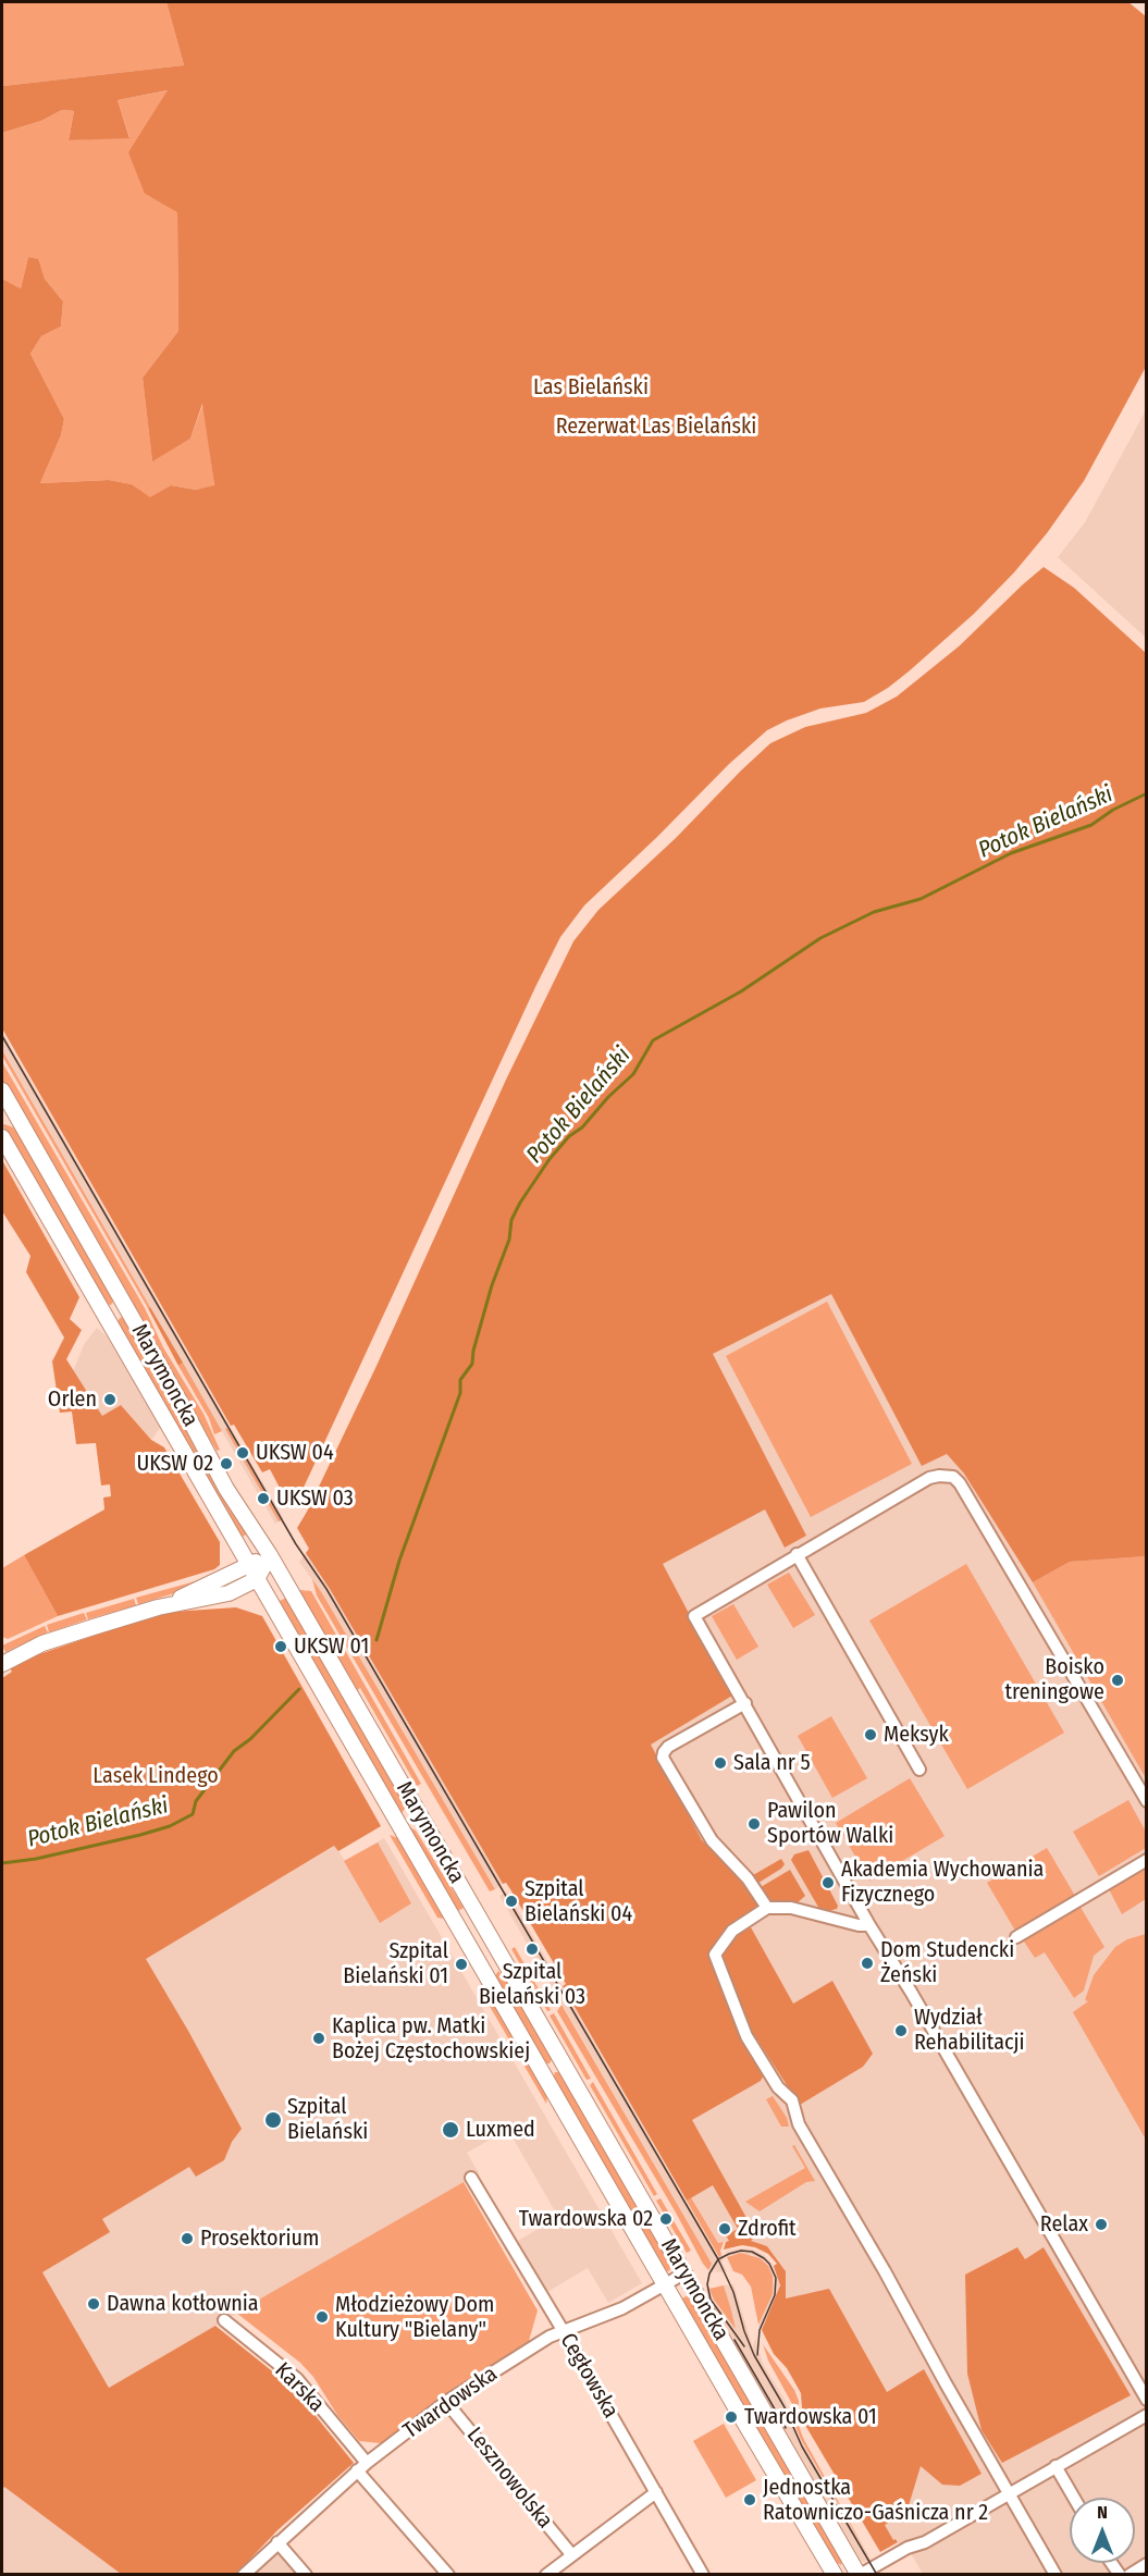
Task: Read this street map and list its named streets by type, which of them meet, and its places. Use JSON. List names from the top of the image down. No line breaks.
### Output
{"streets":{"main road":["Marymoncka"],"street":["Cegłowska","Karska","Twardowska","Lesznowolska"]},"crossings":[["Marymoncka","Twardowska"],["Cegłowska","Twardowska"],["Karska","Twardowska"],["Twardowska","Lesznowolska"]],"water":["Potok Bielański"],"parks":["Las Bielański","Rezerwat Las Bielański","Lasek Lindego"],"places":["Orlen","UKSW 04","UKSW 02","UKSW 03","UKSW 01","Boisko treningowe","Meksyk","Sala nr 5","Pawilon Sportów Walki","Akademia Wychowania Fizycznego","Szpital Bielański 04","Szpital Bielański 03","Dom Studencki Żeński","Szpital Bielański 01","Wydział Rehabilitacji","Kaplica pw. Matki Bożej Częstochowskiej","Szpital Bielański","Luxmed","Twardowska 02","Relax","Zdrofit","Prosektorium","Dawna kotłownia","Młodzieżowy Dom Kultury \"Bielany\"","Twardowska 01","Jednostka Ratowniczo-Gaśnicza nr 2"],"north":"top"}
